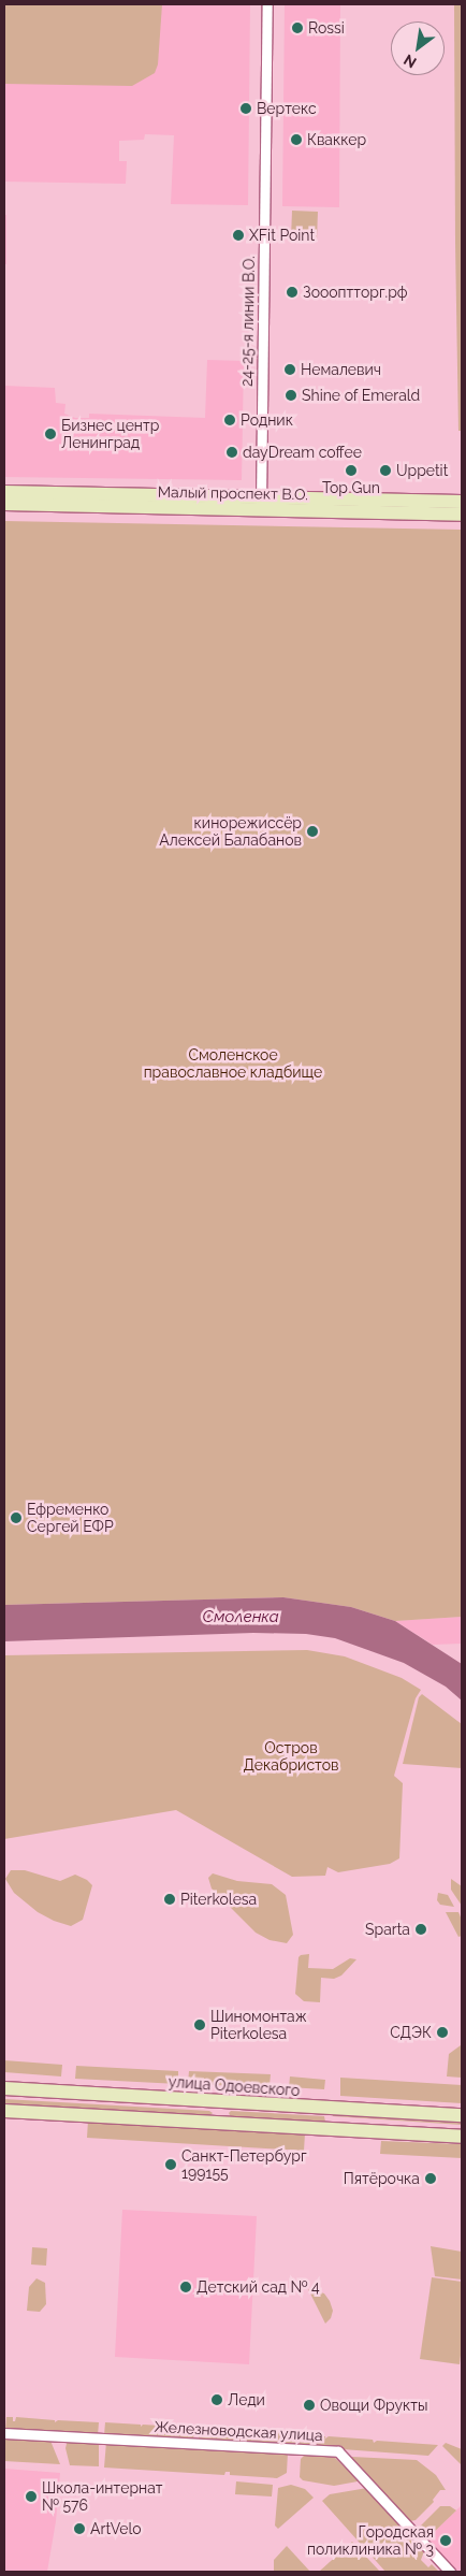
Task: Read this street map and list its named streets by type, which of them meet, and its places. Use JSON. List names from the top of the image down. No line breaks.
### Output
{"streets":{"street":["24-25-я линии В.О.","Малый проспект В.О.","улица Одоевского","Железноводская улица"]},"crossings":[["24-25-я линии В.О.","Малый проспект В.О."]],"water":["Смоленка"],"parks":["Смоленское православное кладбище","Остров Декабристов"],"places":["Rossi","Вертекс","Кваккер","XFit Point","Зоооптторг.рф","Немалевич","Shine of Emerald","Родник","Бизнес центр Ленинград","dayDream coffee","Top Gun","Uppetit","кинорежиссёр Алексей Балабанов","Ефременко Сергей ЕФР","Piterkolesa","Sparta","Шиномонтаж Piterkolesa","СДЭК","Санкт-Петербург 199155","Пятёрочка","Детский сад № 4","Леди","Овощи Фрукты","Школа-интернат № 576","ArtVelo","Городская поликлиника № 3"],"north":"bottom left"}
